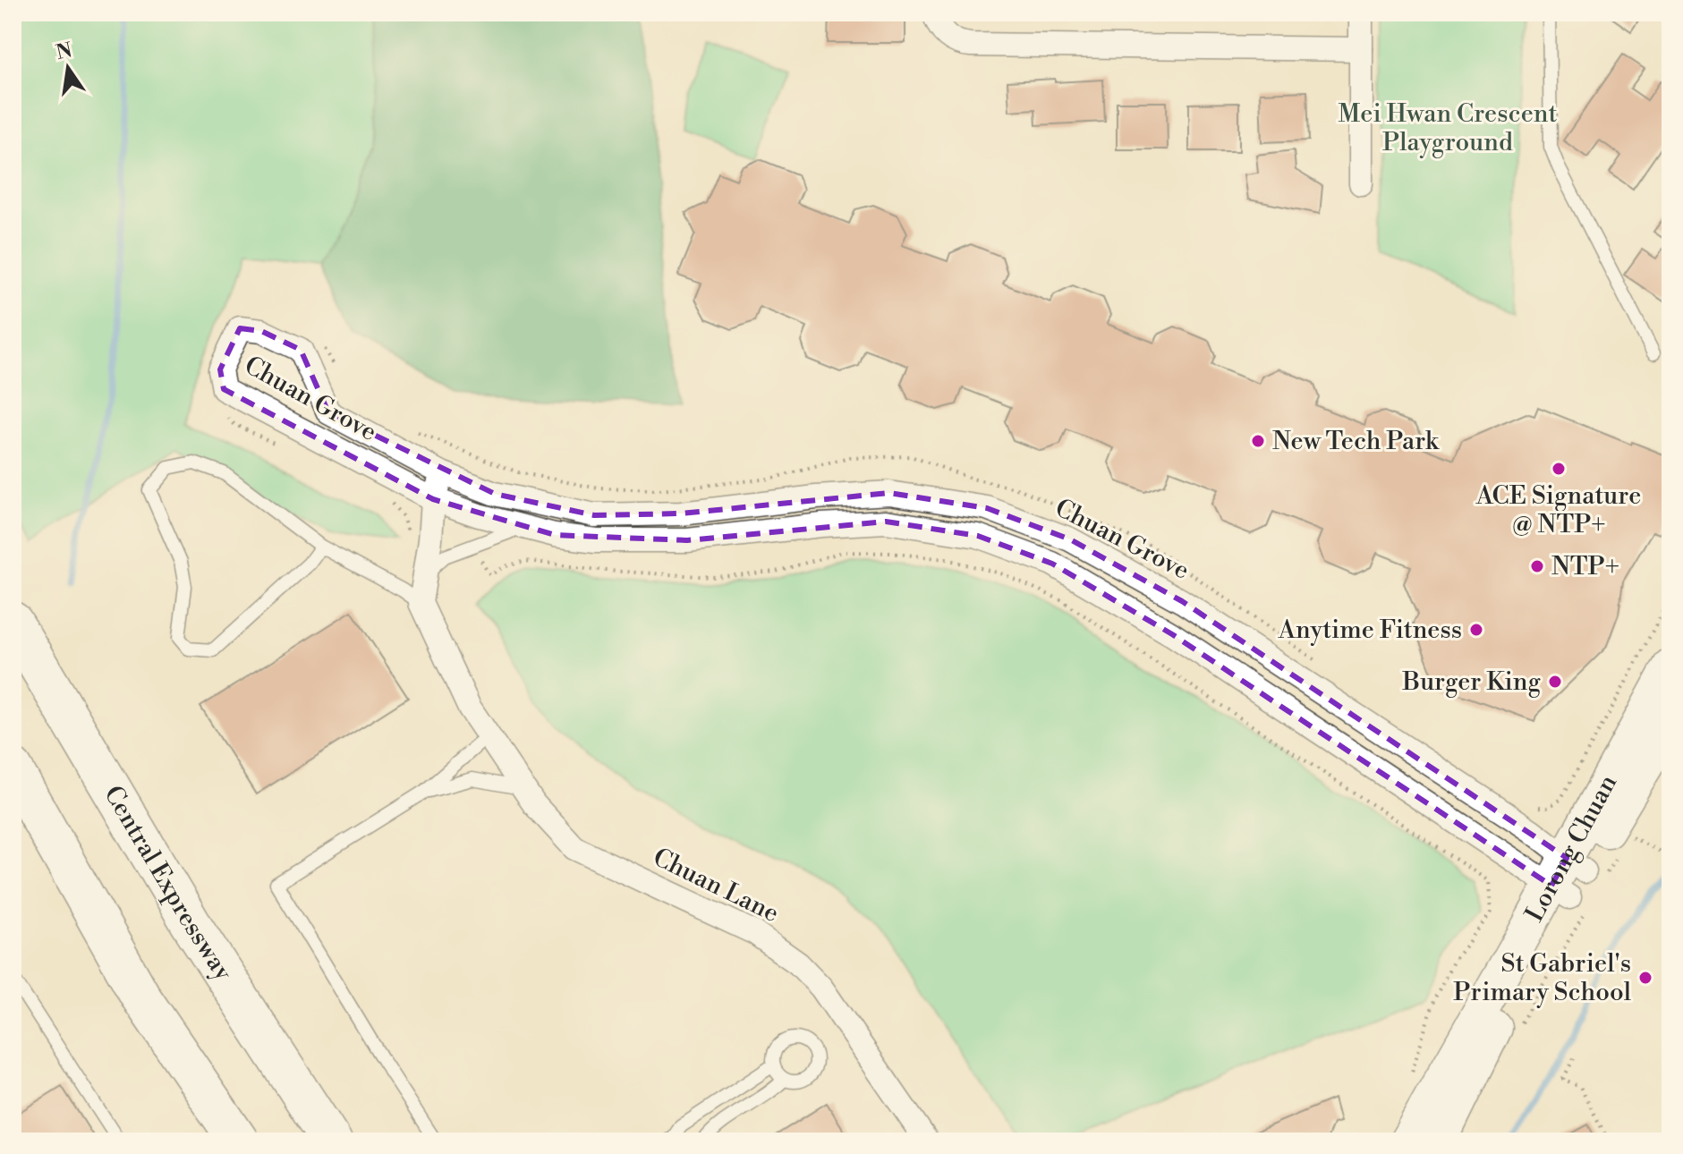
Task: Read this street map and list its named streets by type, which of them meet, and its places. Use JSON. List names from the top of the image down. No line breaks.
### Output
{"streets":{"highway":["Central Expressway"],"main road":["Lorong Chuan"],"street":["Chuan Grove","Chuan Lane"]},"crossings":[["Chuan Grove","Lorong Chuan"]],"parks":["Mei Hwan Crescent Playground"],"places":["New Tech Park","ACE Signature @ NTP+","NTP+","Anytime Fitness","Burger King","St Gabriel's Primary School"],"north":"top"}
